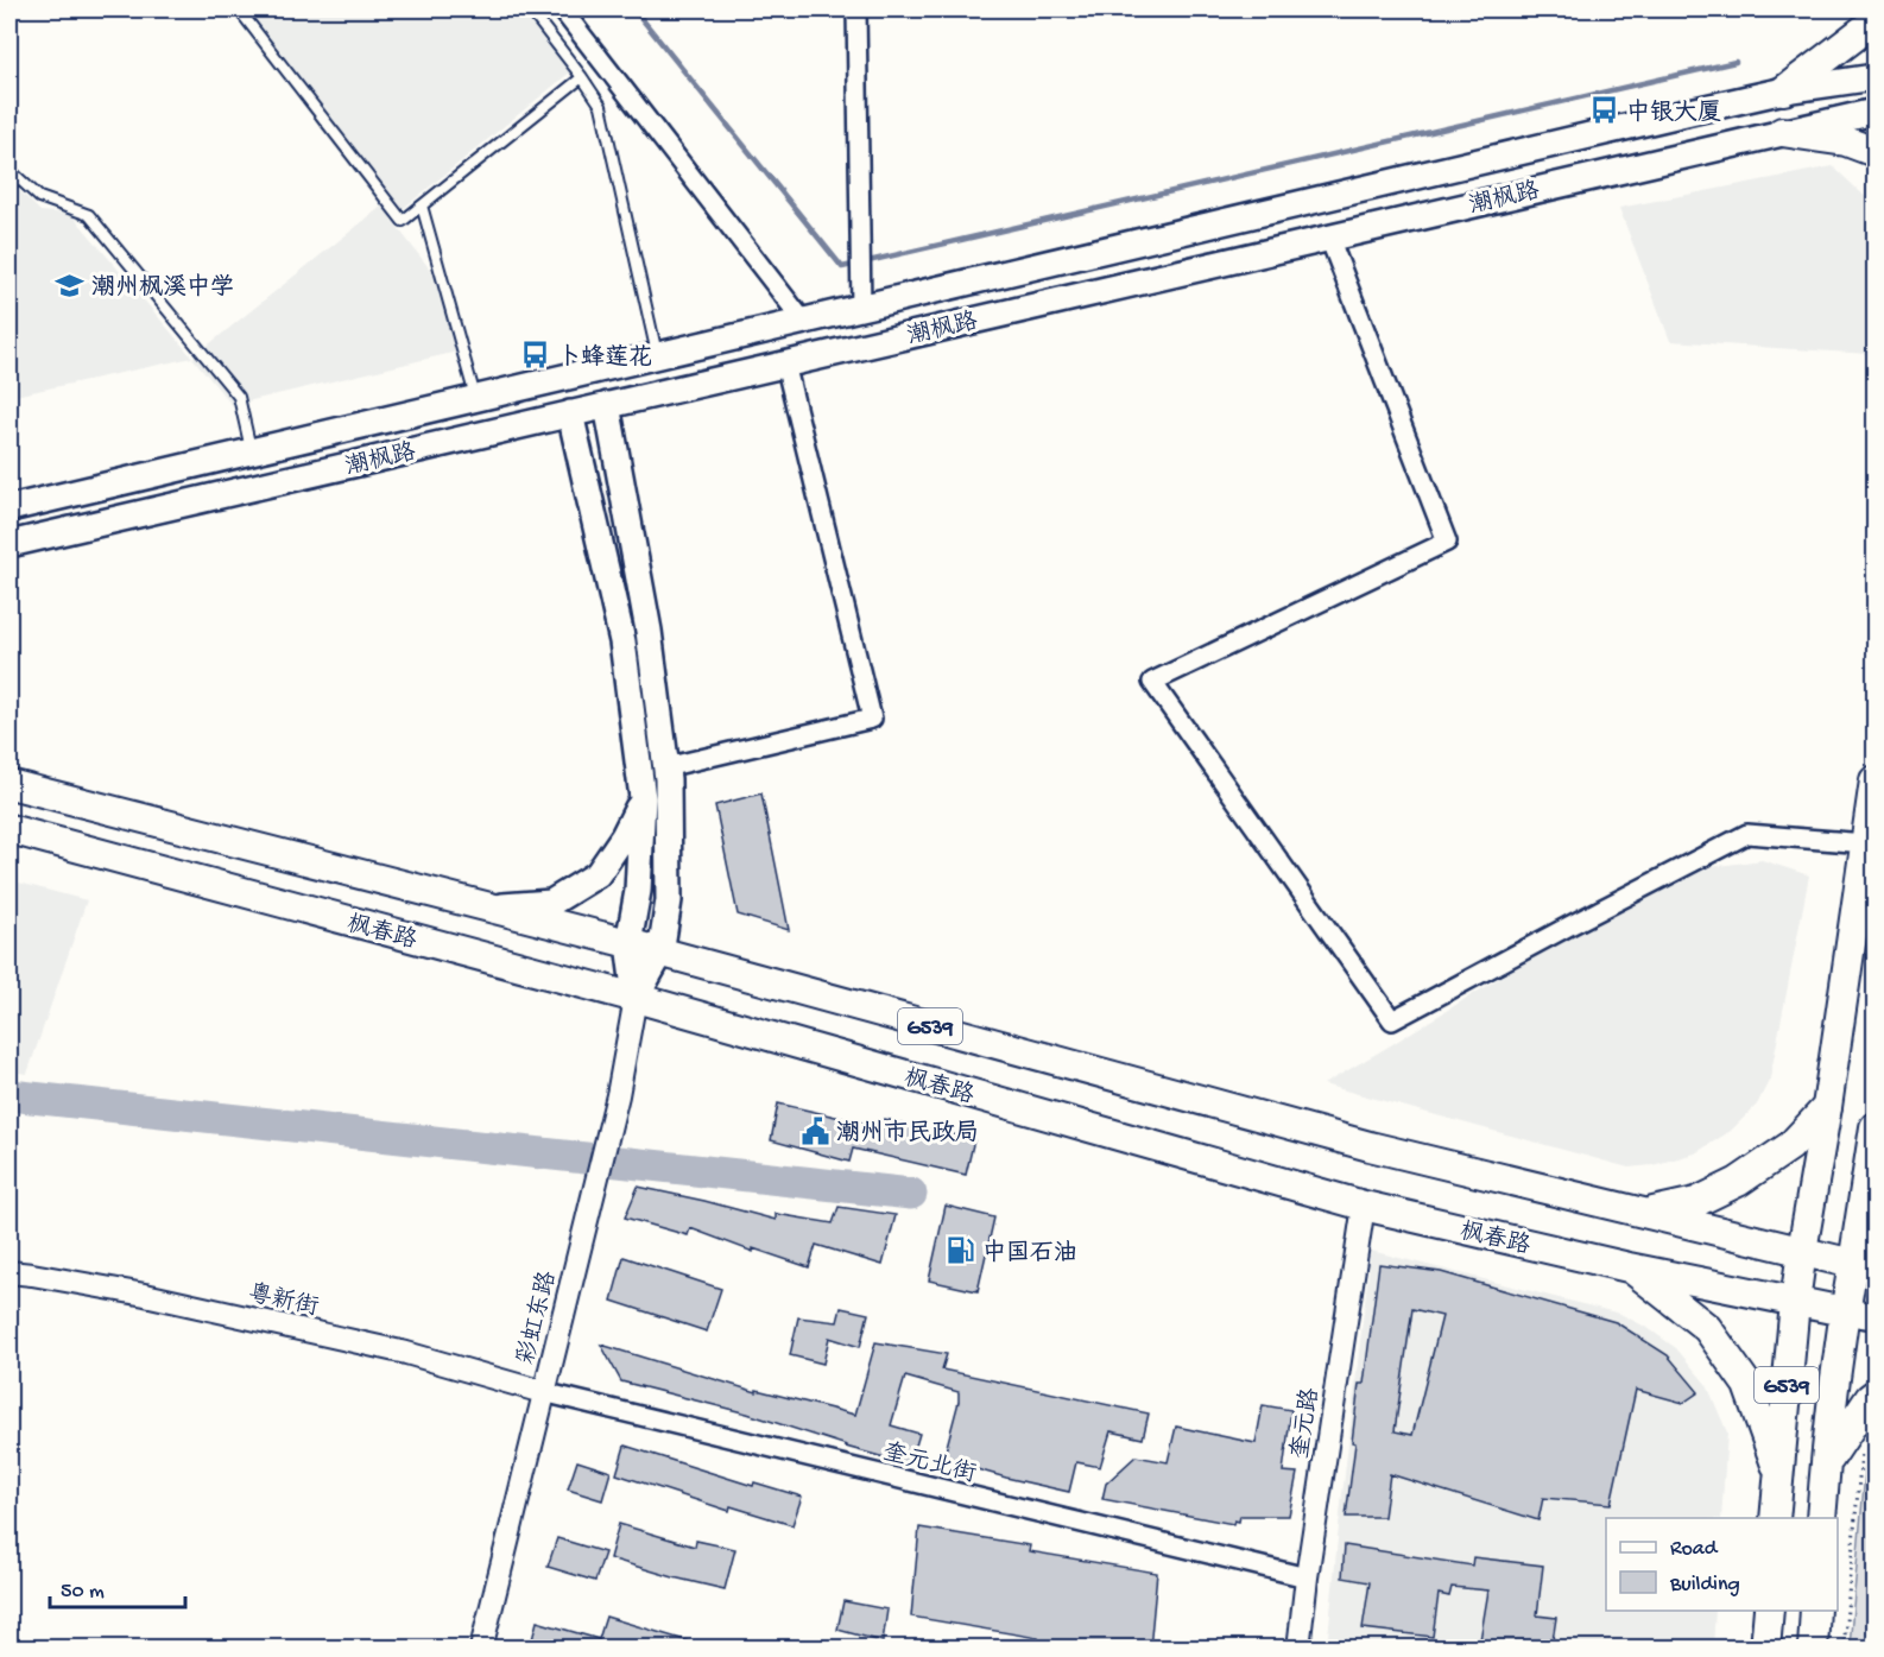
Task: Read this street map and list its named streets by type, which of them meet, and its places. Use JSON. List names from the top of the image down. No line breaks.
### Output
{"streets":{"main road":["潮枫路","枫春路","G539"],"street":["粤新街","彩虹东路","奎元路","奎元北街"]},"crossings":[["枫春路","G539"],["枫春路","彩虹东路"],["枫春路","奎元路"],["粤新街","彩虹东路"],["粤新街","奎元北街"],["彩虹东路","奎元北街"],["奎元路","奎元北街"]],"places":{"bus stop":["中银大厦","卜蜂莲花"],"school or university":["潮州枫溪中学"],"public building":["潮州市民政局"],"fuel station":["中国石油"]},"legend":["Road","Building"],"scale_bar":"50 m"}
